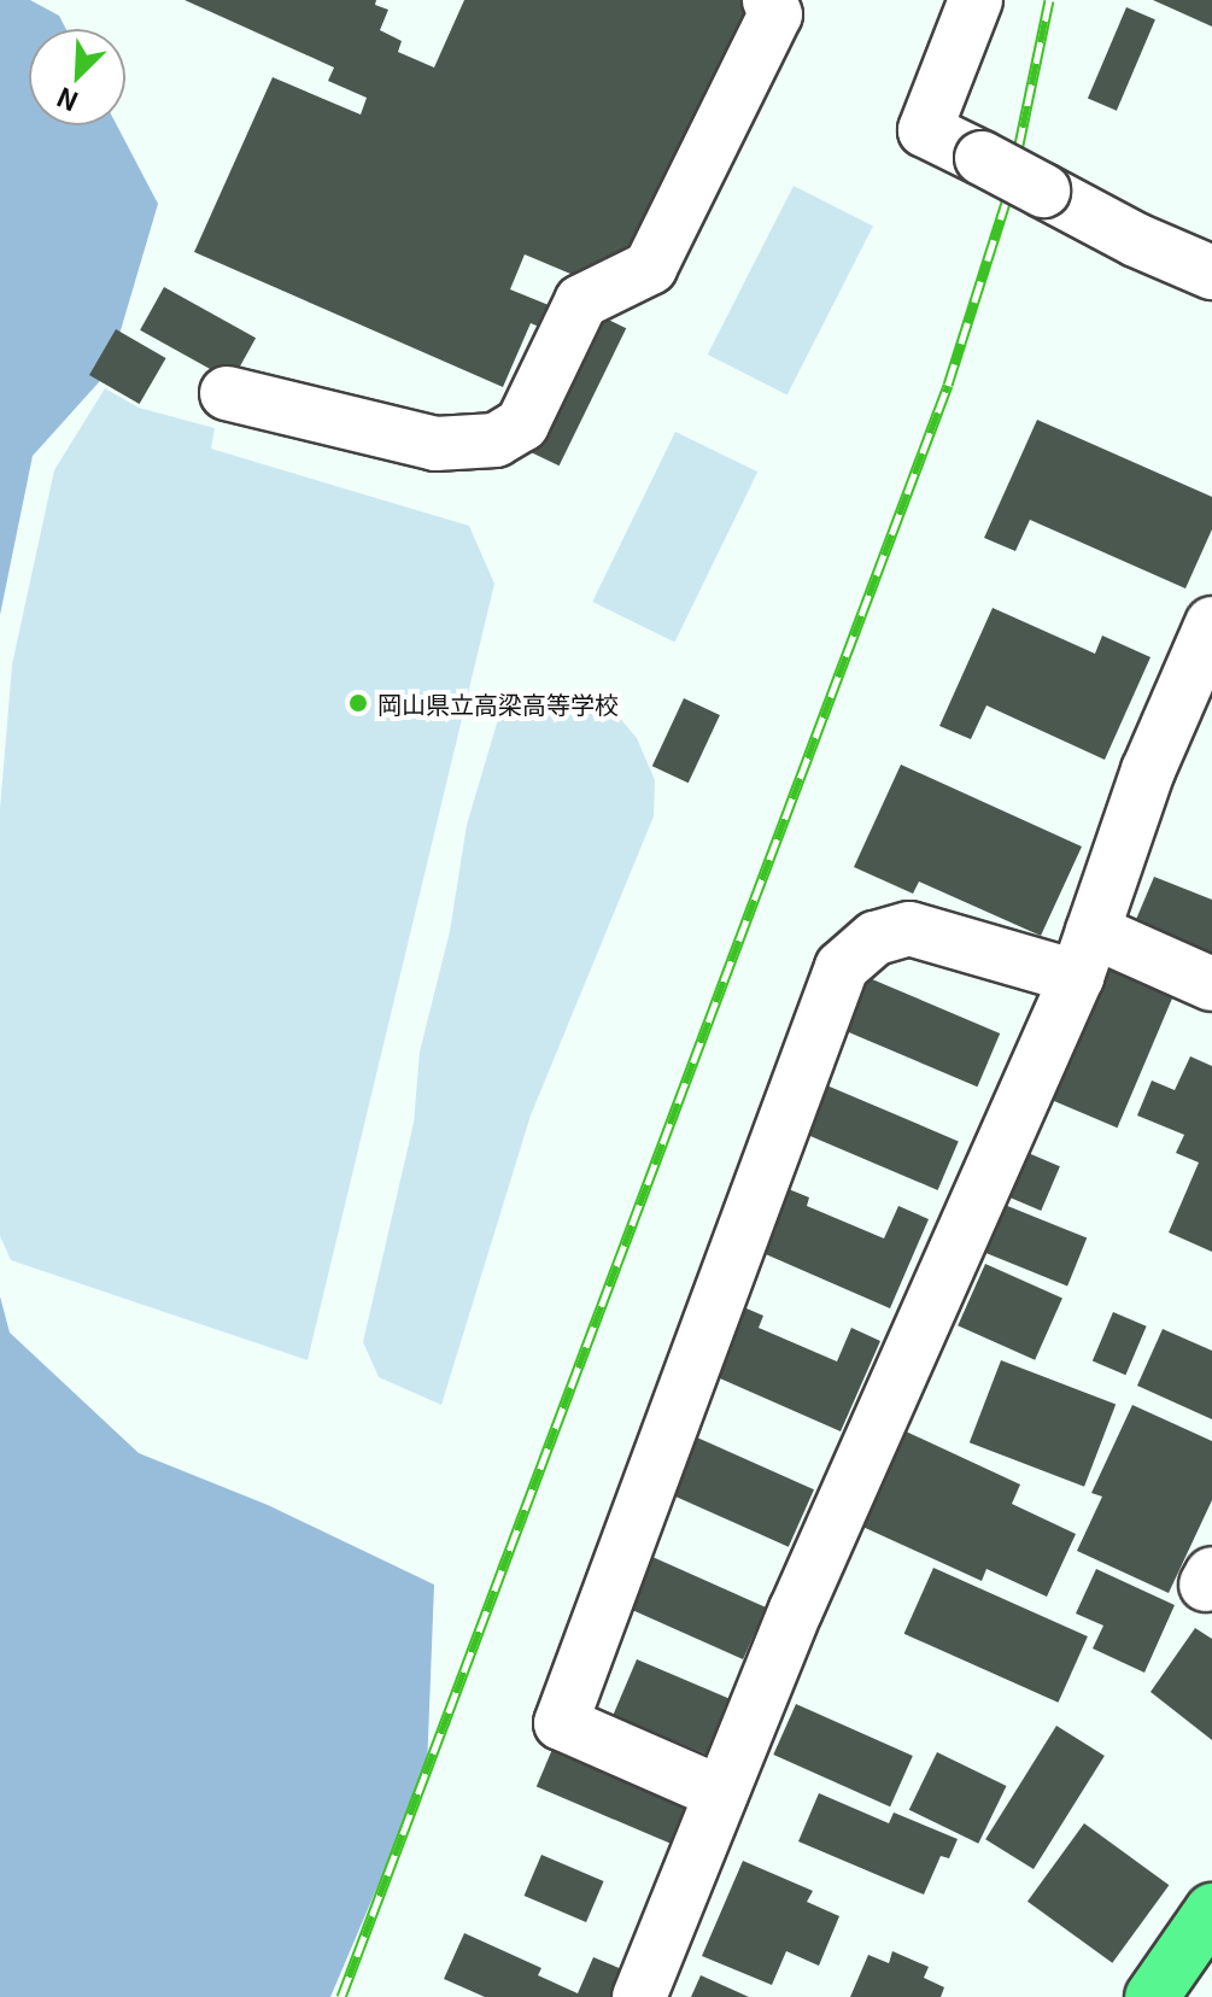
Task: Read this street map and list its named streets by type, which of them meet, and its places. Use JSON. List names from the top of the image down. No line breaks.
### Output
{"places":["岡山県立高梁高等学校"],"north":"bottom left"}
